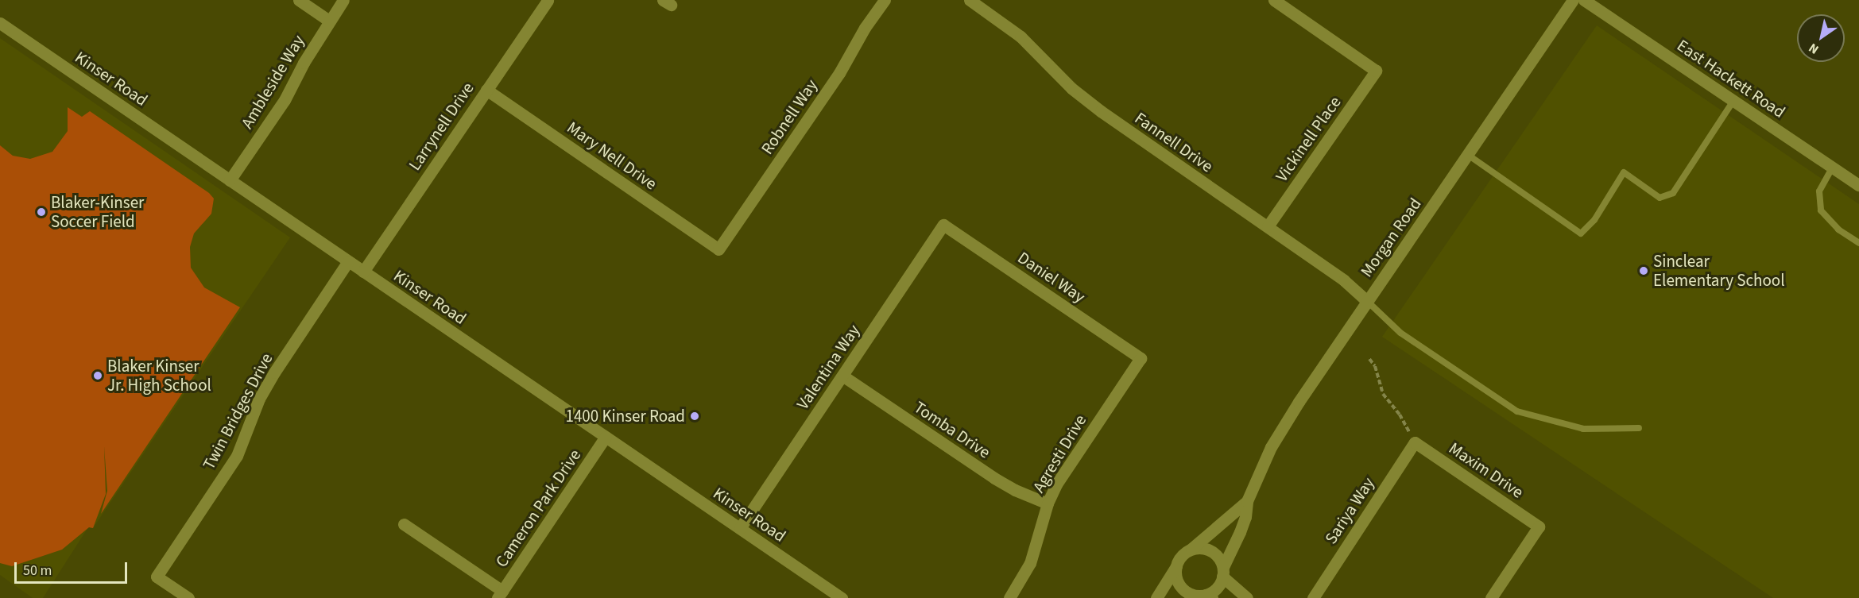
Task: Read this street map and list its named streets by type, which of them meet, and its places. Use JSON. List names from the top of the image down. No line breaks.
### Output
{"streets":{"street":["Kinser Road","East Hackett Road","Ambleside Way","Robnell Way","Larrynell Drive","Vickinell Place","Fannell Drive","Mary Nell Drive","Morgan Road","Daniel Way","Valentina Way","Twin Bridges Drive","Tomba Drive","Agresti Drive","Maxim Drive","Cameron Park Drive","Sariya Way"]},"crossings":[["Kinser Road","Ambleside Way"],["Kinser Road","Larrynell Drive"],["Kinser Road","Valentina Way"],["Kinser Road","Twin Bridges Drive"],["Kinser Road","Cameron Park Drive"],["Robnell Way","Mary Nell Drive"],["Larrynell Drive","Mary Nell Drive"],["Vickinell Place","Fannell Drive"],["Fannell Drive","Morgan Road"],["Daniel Way","Valentina Way"],["Daniel Way","Agresti Drive"],["Valentina Way","Tomba Drive"],["Tomba Drive","Agresti Drive"],["Maxim Drive","Sariya Way"]],"places":["Blaker-Kinser Soccer Field","Sinclear Elementary School","Blaker Kinser Jr. High School","1400 Kinser Road"],"scale_bar":"50 m","north":"bottom left"}
